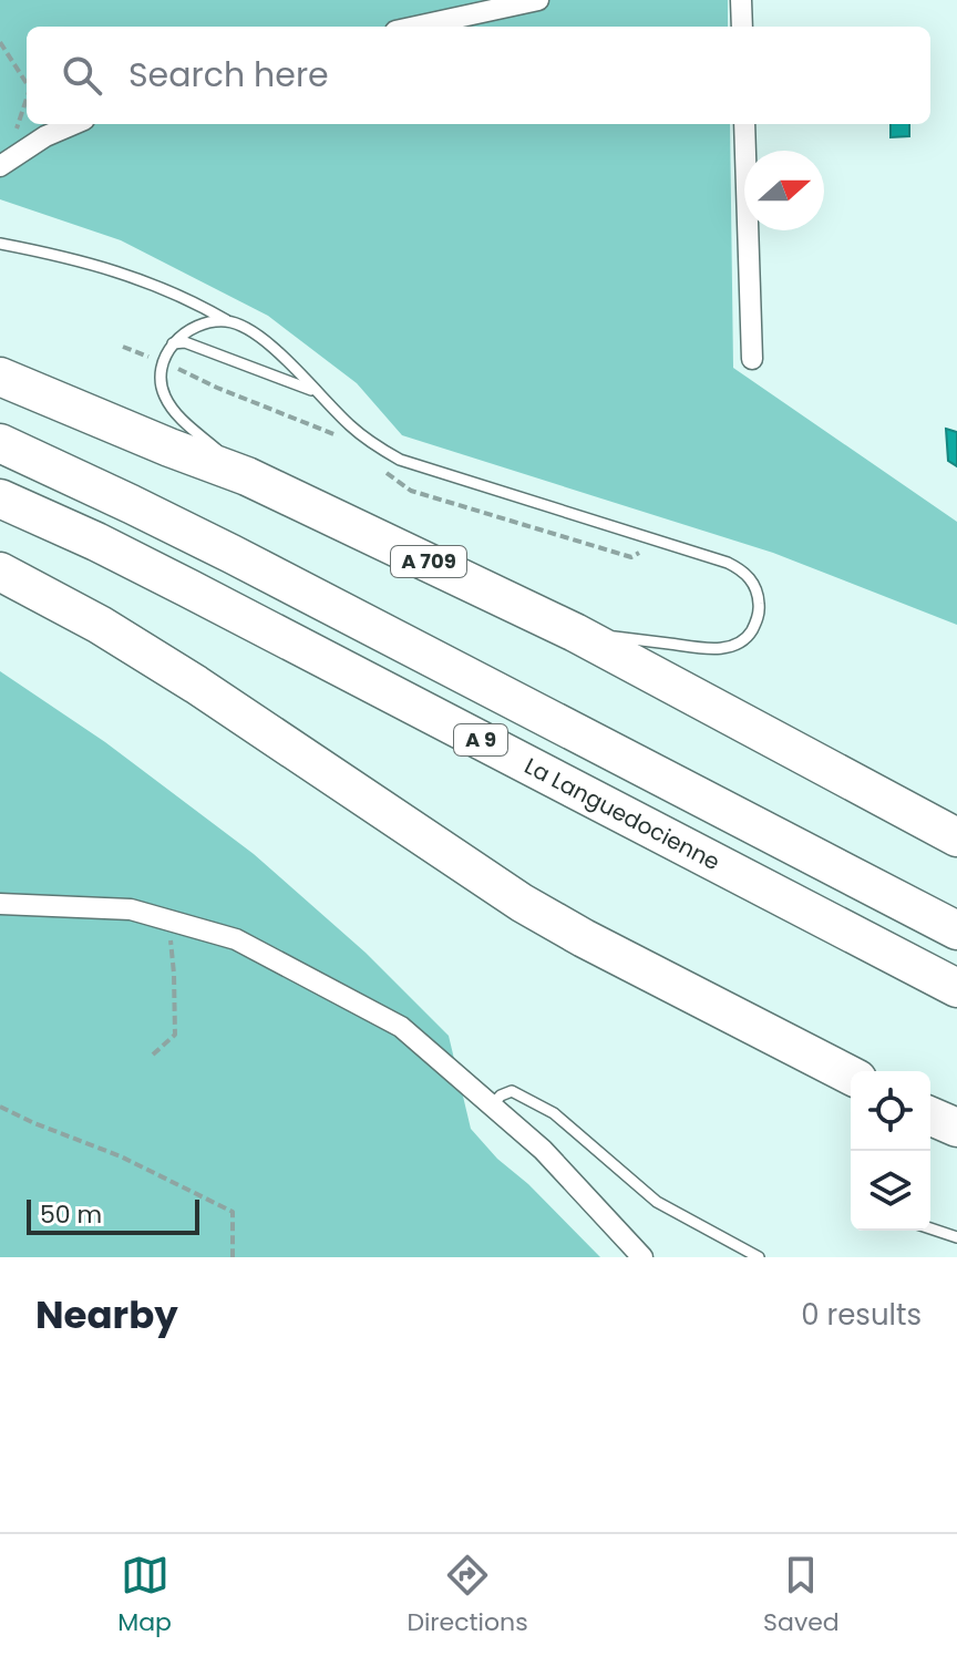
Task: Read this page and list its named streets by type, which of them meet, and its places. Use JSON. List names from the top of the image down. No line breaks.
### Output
{"streets":{"highway":["A 709","A 9","La Languedocienne"]},"scale_bar":"50 m","north":"right","page":{"search":"Search here","scale":"50 m","heading":["Nearby","0 results"],"nav":["Map","Directions","Saved"]}}
